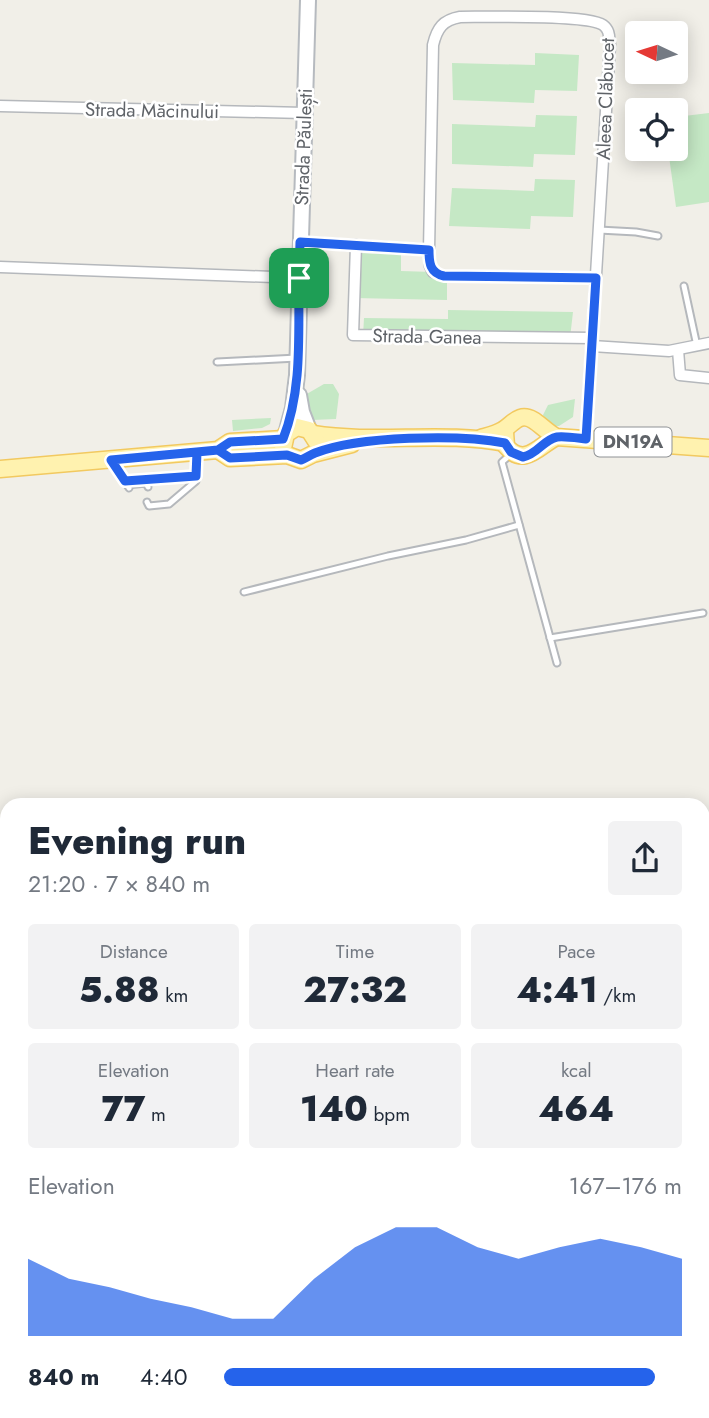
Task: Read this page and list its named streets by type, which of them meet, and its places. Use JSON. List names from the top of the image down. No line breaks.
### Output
{"streets":{"main road":["Strada Păulești","DN19A"],"street":["Aleea Clăbucet","Strada Măcinului","Strada Ganea"]},"crossings":[["Aleea Clăbucet","Strada Ganea"],["Aleea Clăbucet","DN19A"],["Strada Măcinului","Strada Păulești"],["Strada Păulești","DN19A"]],"north":"left","page":{"heading":["Evening run","21:20 · 7 × 840 m"],"stats":[["Distance","5.88 km"],["Time","27:32"],["Pace","4:41 /km"],["Elevation","77 m"],["Heart rate","140 bpm"],["kcal","464"]],"chart":["Elevation","167–176 m"],"list":[{"name":"840 m","note":"4:40"}]}}
